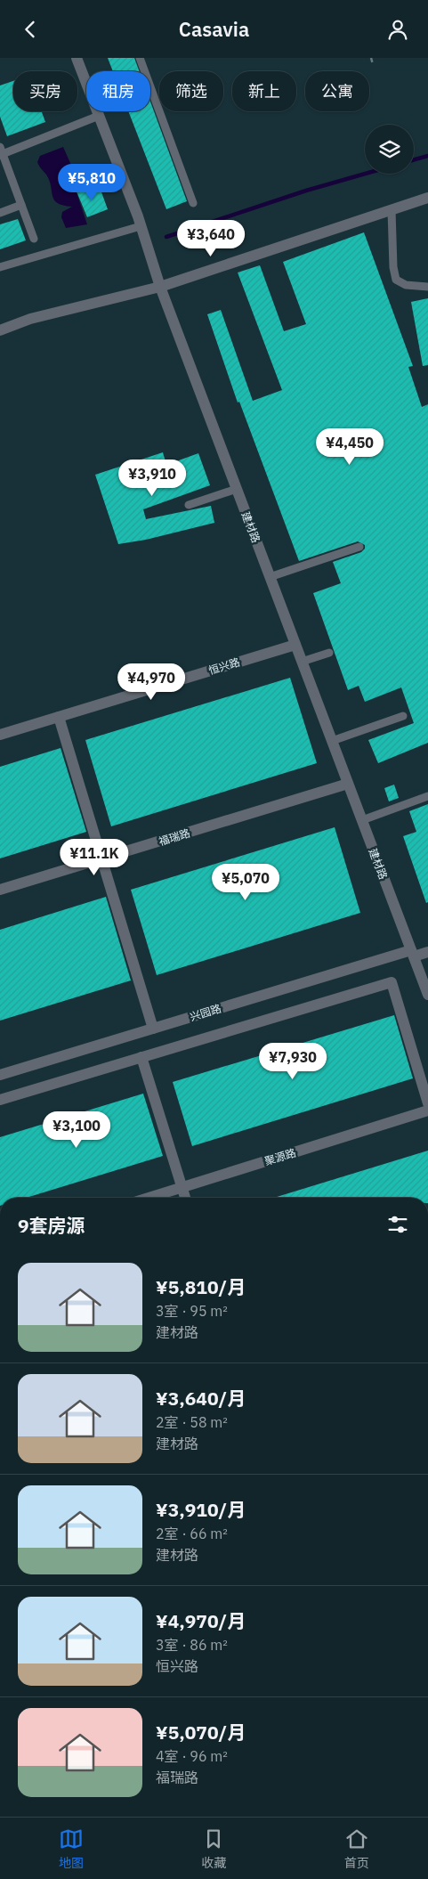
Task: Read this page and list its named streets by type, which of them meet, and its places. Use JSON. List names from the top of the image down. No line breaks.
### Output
{"streets":{"street":["建材路","恒兴路","福瑞路","兴园路","聚源路"]},"crossings":[["建材路","恒兴路"],["建材路","福瑞路"],["建材路","兴园路"]],"page":{"header":"Casavia","chip":["买房","租房","筛选","新上","公寓"],"price":["¥5,810","¥3,640","¥4,450","¥3,910","¥4,970","¥11.1K","¥5,070","¥7,930","¥3,100"],"heading":"9套房源","list":[{"name":"¥5,810/月","note":"3室 · 95 m² · 建材路"},{"name":"¥3,640/月","note":"2室 · 58 m² · 建材路"},{"name":"¥3,910/月","note":"2室 · 66 m² · 建材路"},{"name":"¥4,970/月","note":"3室 · 86 m² · 恒兴路"},{"name":"¥5,070/月","note":"4室 · 96 m² · 福瑞路"}],"tabs":["地图","收藏","首页"]}}
